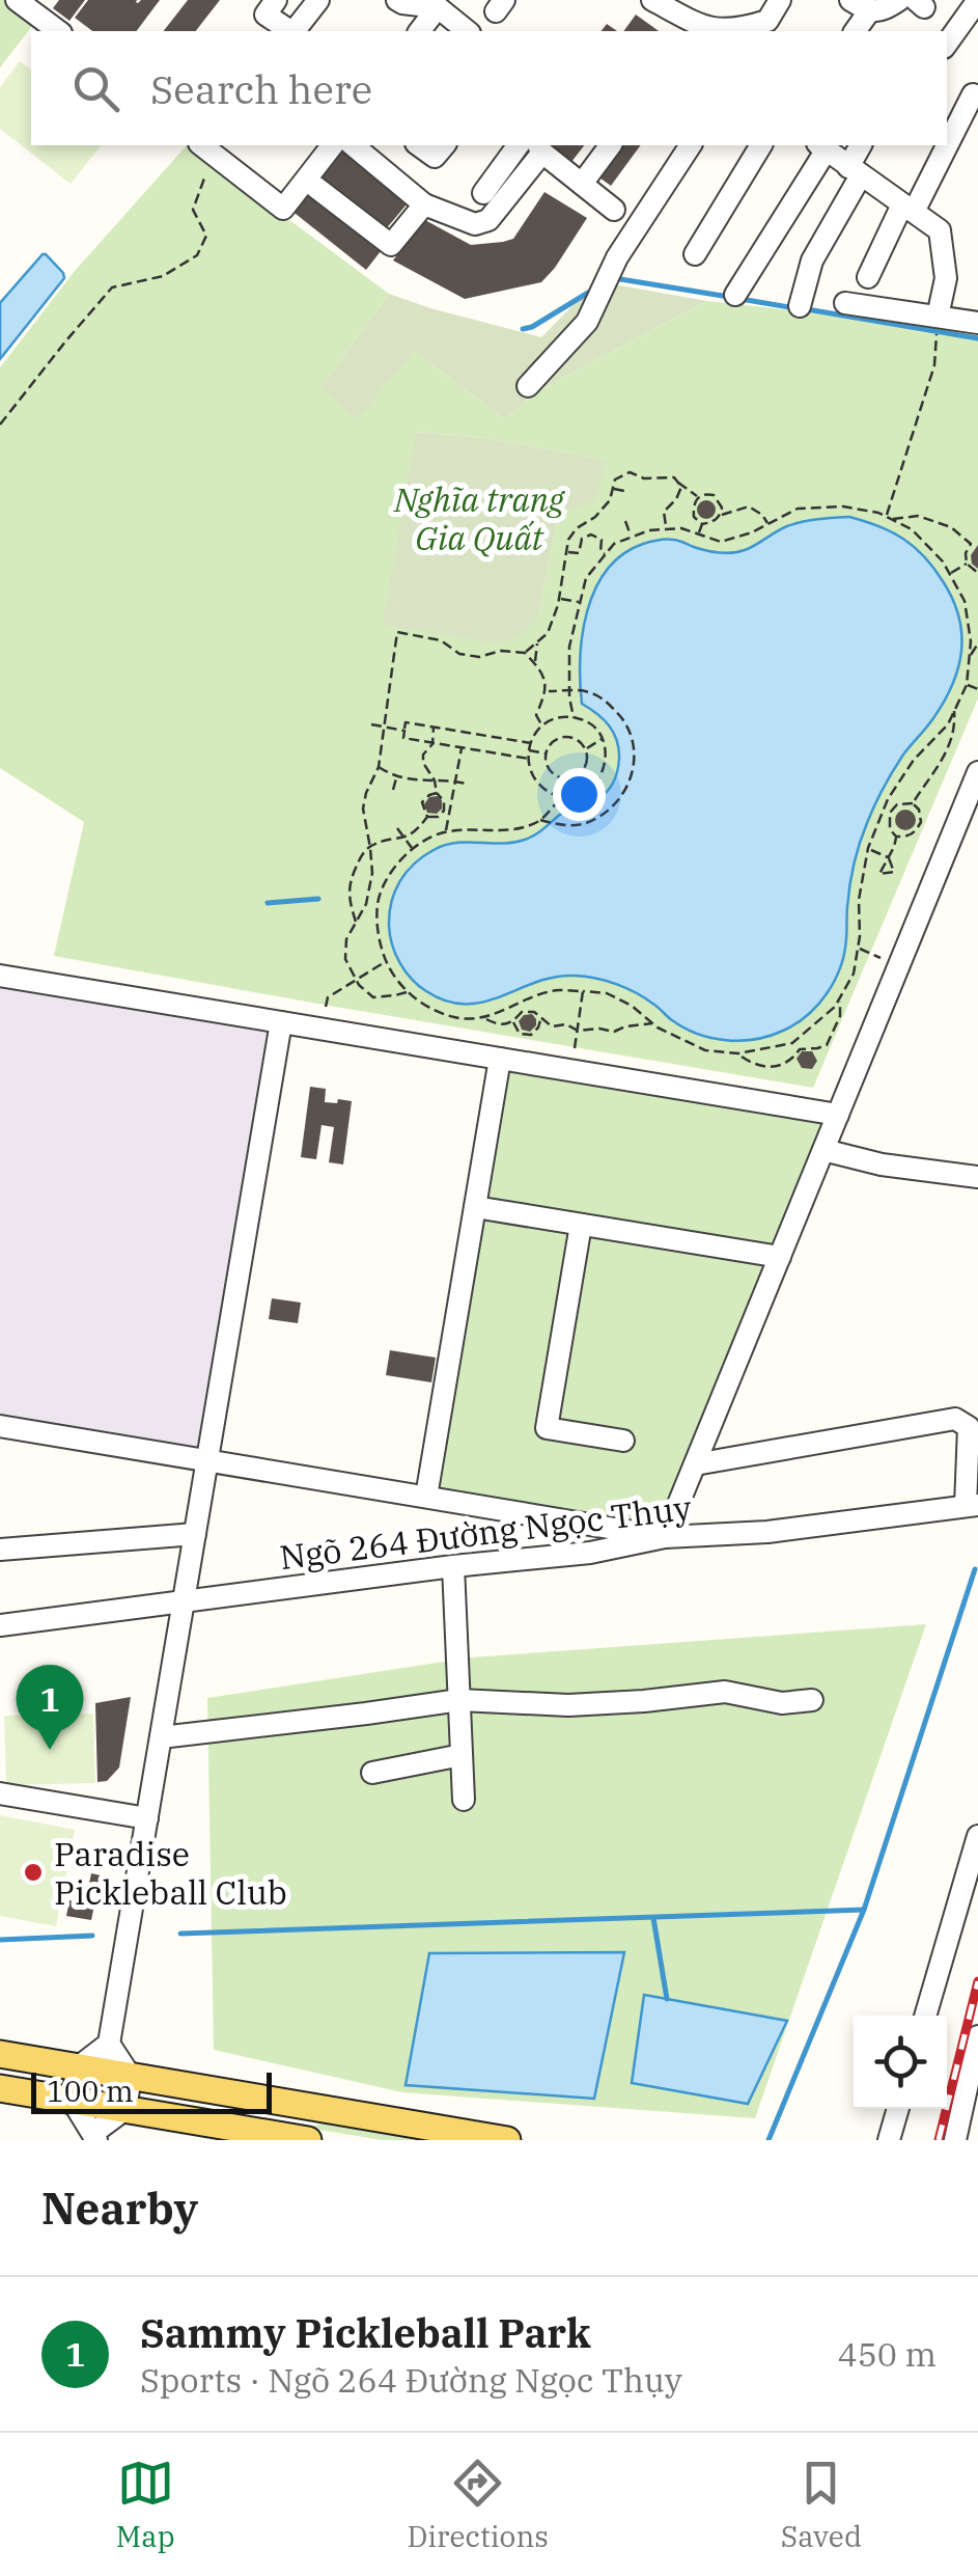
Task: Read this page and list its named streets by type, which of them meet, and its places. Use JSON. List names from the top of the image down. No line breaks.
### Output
{"streets":{"street":["Ngõ 264 Đường Ngọc Thụy"]},"parks":["Nghĩa trang Gia Quất"],"places":["Paradise Pickleball Club"],"scale_bar":"100 m","page":{"search":"Search here","pins":"1","scale":"100 m","heading":"Nearby","list":[{"mark":"1","name":"Sammy Pickleball Park","note":"Sports · Ngõ 264 Đường Ngọc Thụy","value":"450 m"}],"nav":["Map","Directions","Saved"]}}
